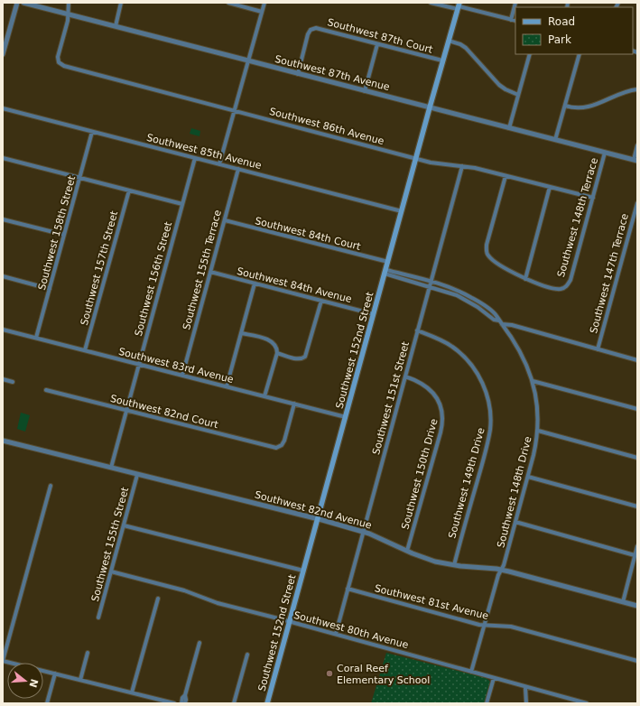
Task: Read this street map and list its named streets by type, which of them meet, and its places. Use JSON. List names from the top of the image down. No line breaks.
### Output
{"streets":{"main road":["Southwest 152nd Street"],"street":["Southwest 87th Court","Southwest 87th Avenue","Southwest 86th Avenue","Southwest 85th Avenue","Southwest 148th Terrace","Southwest 158th Street","Southwest 84th Court","Southwest 157th Street","Southwest 155th Terrace","Southwest 147th Terrace","Southwest 156th Street","Southwest 84th Avenue","Southwest 83rd Avenue","Southwest 151st Street","Southwest 82nd Court","Southwest 150th Drive","Southwest 149th Drive","Southwest 148th Drive","Southwest 82nd Avenue","Southwest 155th Street","Southwest 81st Avenue","Southwest 80th Avenue"]},"crossings":[["Southwest 87th Court","Southwest 87th Avenue"],["Southwest 87th Court","Southwest 152nd Street"],["Southwest 87th Avenue","Southwest 86th Avenue"],["Southwest 87th Avenue","Southwest 148th Terrace"],["Southwest 87th Avenue","Southwest 152nd Street"],["Southwest 86th Avenue","Southwest 148th Terrace"],["Southwest 86th Avenue","Southwest 152nd Street"],["Southwest 86th Avenue","Southwest 151st Street"],["Southwest 85th Avenue","Southwest 158th Street"],["Southwest 85th Avenue","Southwest 155th Terrace"],["Southwest 85th Avenue","Southwest 156th Street"],["Southwest 85th Avenue","Southwest 152nd Street"],["Southwest 158th Street","Southwest 83rd Avenue"],["Southwest 84th Court","Southwest 155th Terrace"],["Southwest 84th Court","Southwest 152nd Street"],["Southwest 157th Street","Southwest 83rd Avenue"],["Southwest 155th Terrace","Southwest 84th Avenue"],["Southwest 155th Terrace","Southwest 83rd Avenue"],["Southwest 156th Street","Southwest 83rd Avenue"],["Southwest 156th Street","Southwest 82nd Court"],["Southwest 156th Street","Southwest 82nd Avenue"],["Southwest 84th Avenue","Southwest 152nd Street"],["Southwest 152nd Street","Southwest 83rd Avenue"],["Southwest 152nd Street","Southwest 82nd Avenue"],["Southwest 152nd Street","Southwest 80th Avenue"],["Southwest 83rd Avenue","Southwest 82nd Court"],["Southwest 151st Street","Southwest 150th Drive"],["Southwest 151st Street","Southwest 149th Drive"],["Southwest 151st Street","Southwest 82nd Avenue"],["Southwest 151st Street","Southwest 81st Avenue"],["Southwest 151st Street","Southwest 80th Avenue"],["Southwest 150th Drive","Southwest 82nd Avenue"],["Southwest 149th Drive","Southwest 82nd Avenue"],["Southwest 148th Drive","Southwest 82nd Avenue"],["Southwest 148th Drive","Southwest 81st Avenue"],["Southwest 148th Drive","Southwest 80th Avenue"],["Southwest 82nd Avenue","Southwest 155th Street"],["Southwest 155th Street","Southwest 80th Avenue"]],"places":["Coral Reef Elementary School"],"legend":["Road","Park"],"north":"right"}
